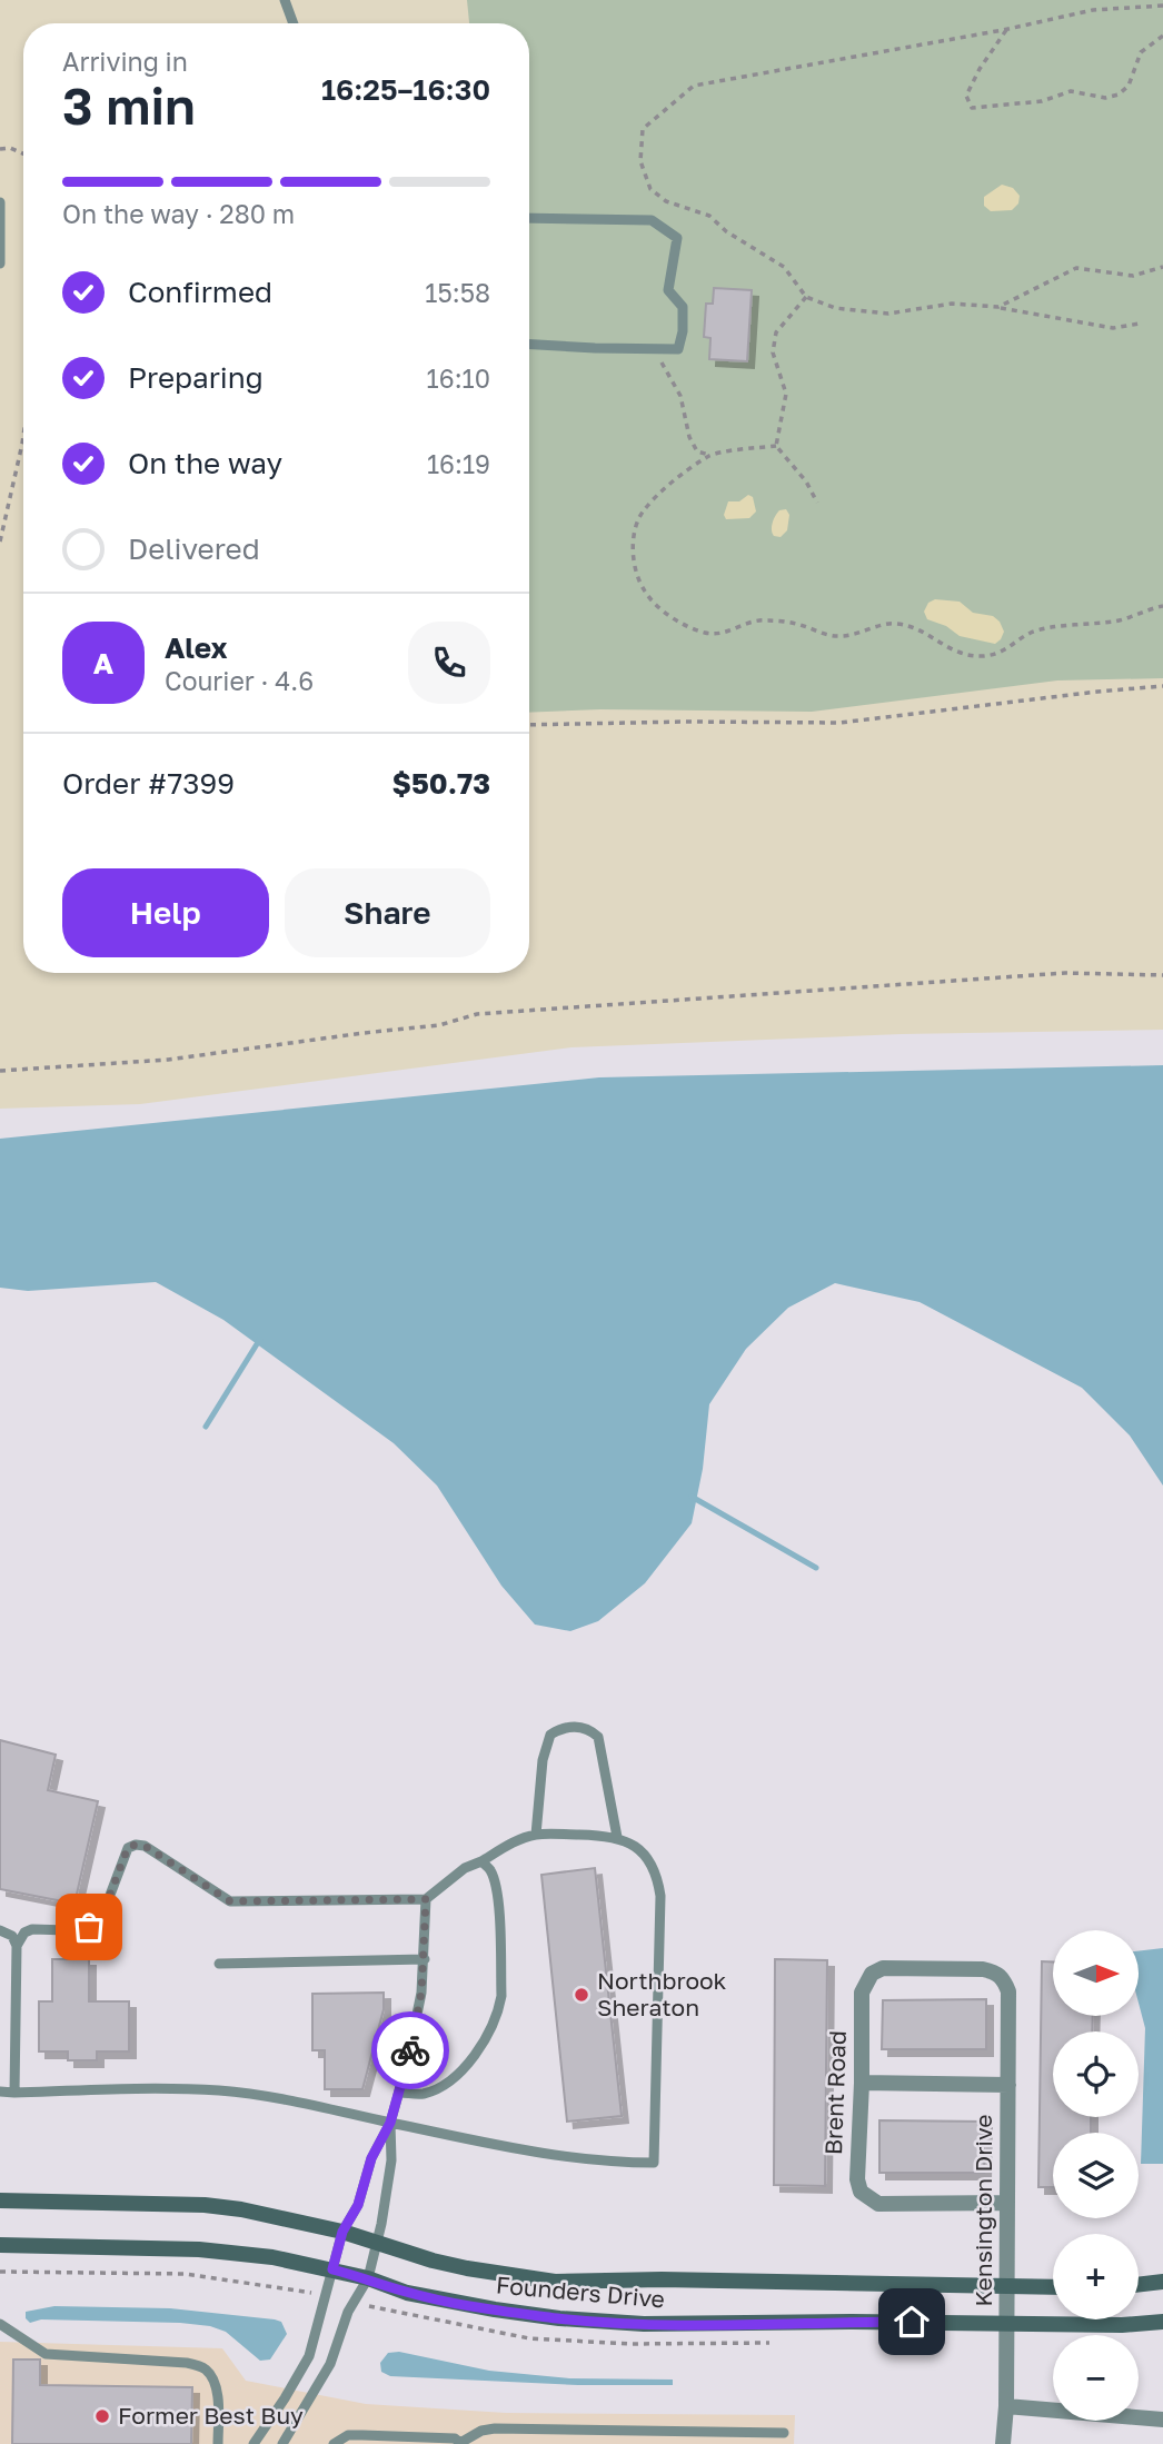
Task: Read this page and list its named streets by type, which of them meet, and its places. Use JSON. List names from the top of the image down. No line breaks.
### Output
{"streets":{"main road":["Founders Drive"],"street":["Brent Road","Kensington Drive"]},"crossings":[["Brent Road","Kensington Drive"],["Kensington Drive","Founders Drive"]],"places":["Northbrook Sheraton","Former Best Buy"],"north":"right","page":{"heading":["3 min","Arriving in","16:25–16:30"],"panel":["Alex","Courier · 4.6","Order #7399","$50.73"],"bar":"On the way · 280 m","list":[["Confirmed","15:58"],["Preparing","16:10"],["On the way","16:19"],"Delivered"],"round":"A","buttons":["Help","Share"],"map_buttons":["+","−"]}}
